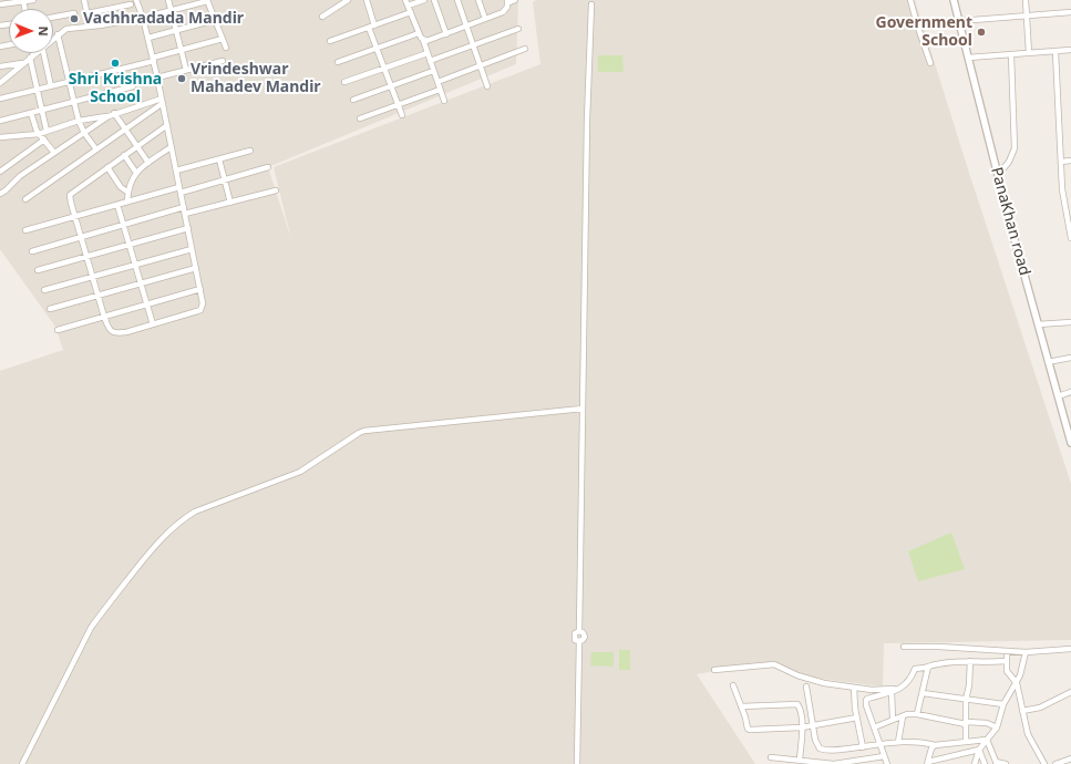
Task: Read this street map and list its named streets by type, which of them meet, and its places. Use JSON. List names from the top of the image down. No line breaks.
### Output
{"streets":{"street":["PanaKhan road"]},"places":["Vachhradada Mandir","Government School","Shri Krishna School","Vrindeshwar Mahadev Mandir"],"north":"right"}
